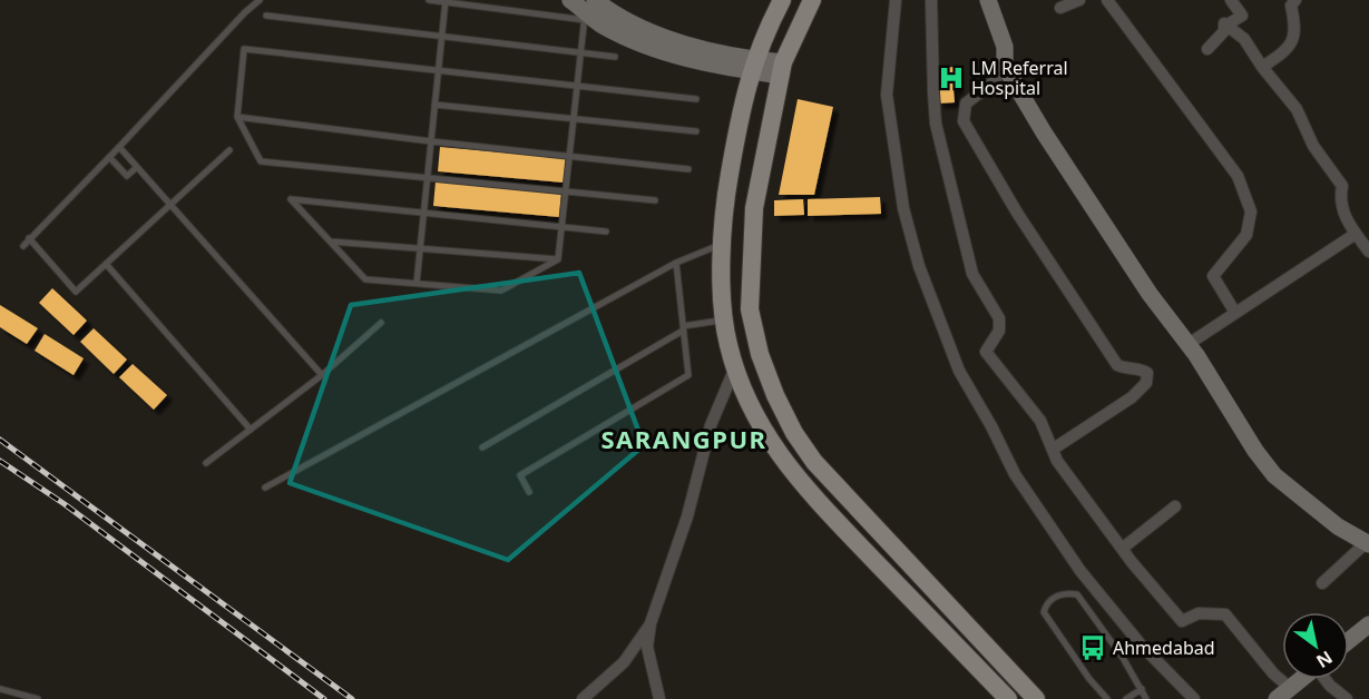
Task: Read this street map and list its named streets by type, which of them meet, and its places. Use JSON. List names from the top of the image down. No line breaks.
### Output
{"districts":["SARANGPUR"],"places":{"hospital":["LM Referral Hospital"],"bus stop":["Ahmedabad"]},"north":"bottom right"}
